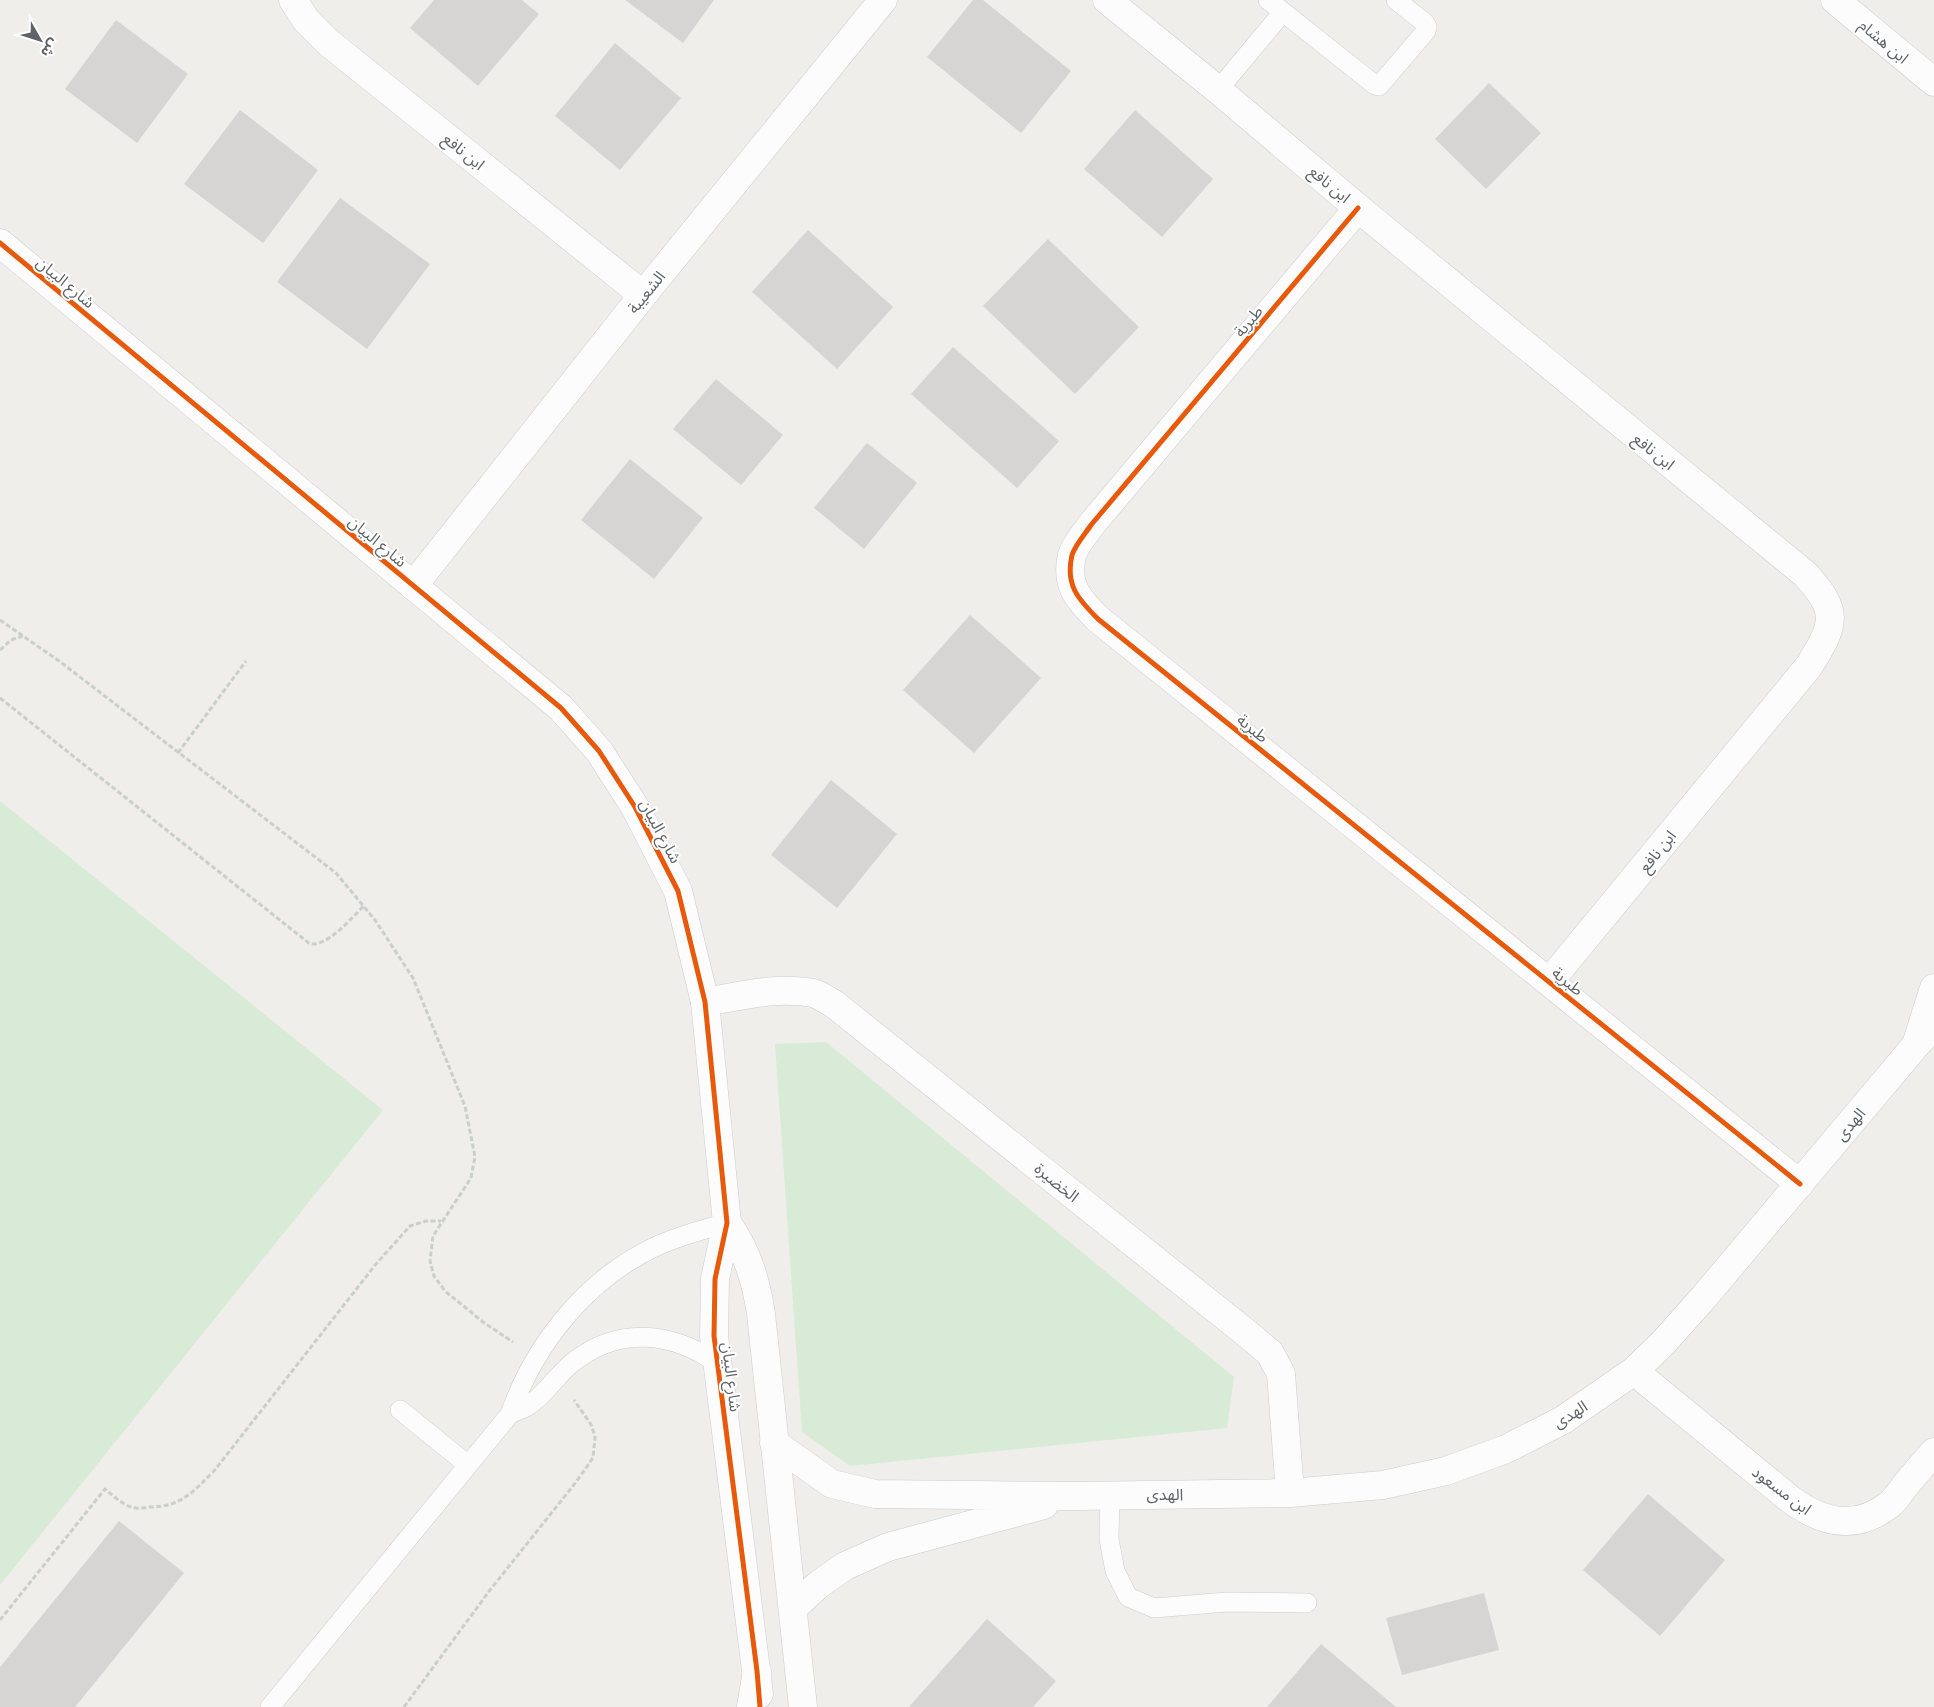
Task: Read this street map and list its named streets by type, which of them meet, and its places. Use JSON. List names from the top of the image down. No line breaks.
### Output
{"streets":{"street":["ابن هشام","ابن نافع","شارع البيان","الشعيبة","طبرية","الهدى","الخضيرة","ابن مسعود"]},"crossings":[["ابن نافع","الشعيبة"],["ابن نافع","طبرية"],["شارع البيان","الشعيبة"],["شارع البيان","الهدى"],["شارع البيان","الخضيرة"],["طبرية","الهدى"],["الهدى","الخضيرة"],["الهدى","ابن مسعود"]],"north":"bottom right"}
